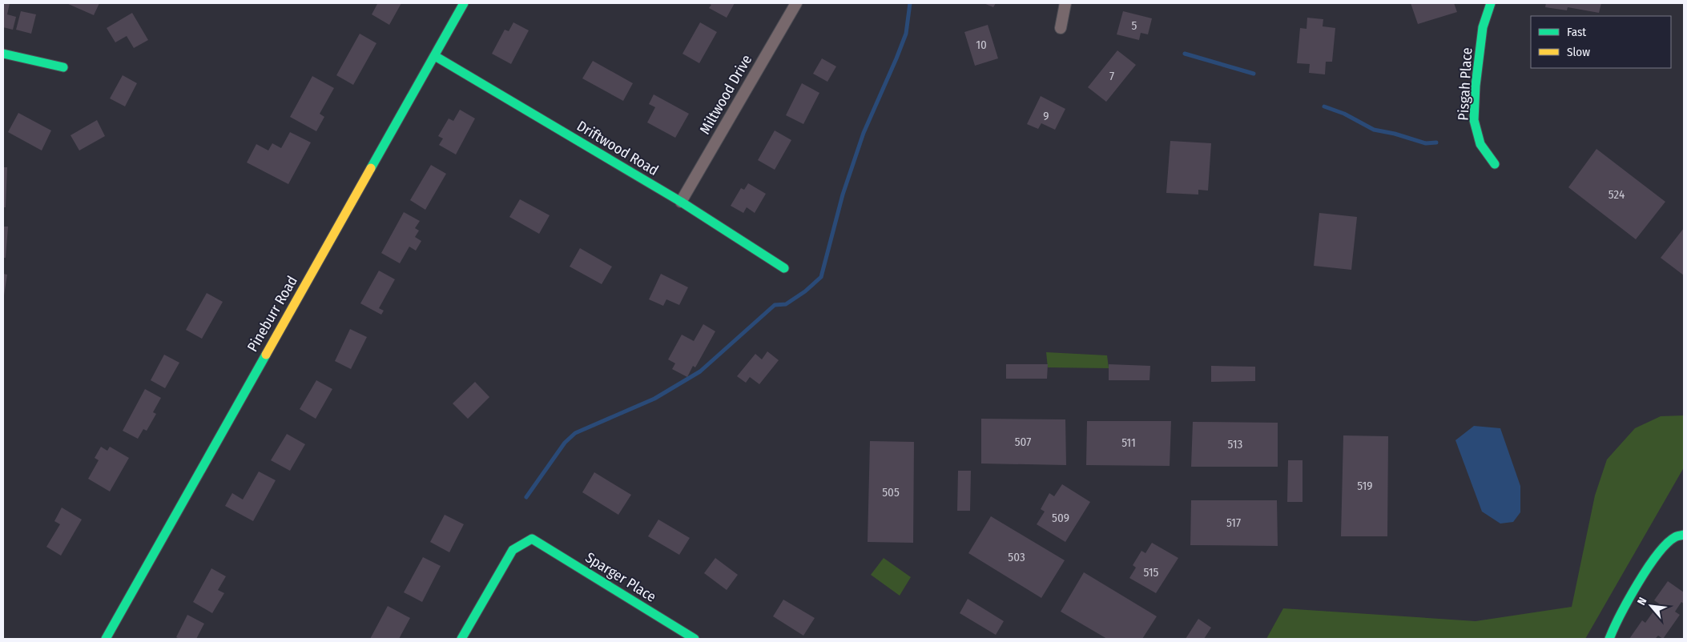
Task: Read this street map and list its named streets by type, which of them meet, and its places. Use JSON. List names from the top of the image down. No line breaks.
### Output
{"streets":{"street":["Pisgah Place","Miltwood Drive","Driftwood Road","Pineburr Road","Sparger Place"]},"crossings":[["Miltwood Drive","Driftwood Road"],["Driftwood Road","Pineburr Road"]],"house_numbers":["5","10","7","9","524","507","511","513","519","505","509","517","503","515"],"legend":["Fast","Slow"],"north":"top left"}
